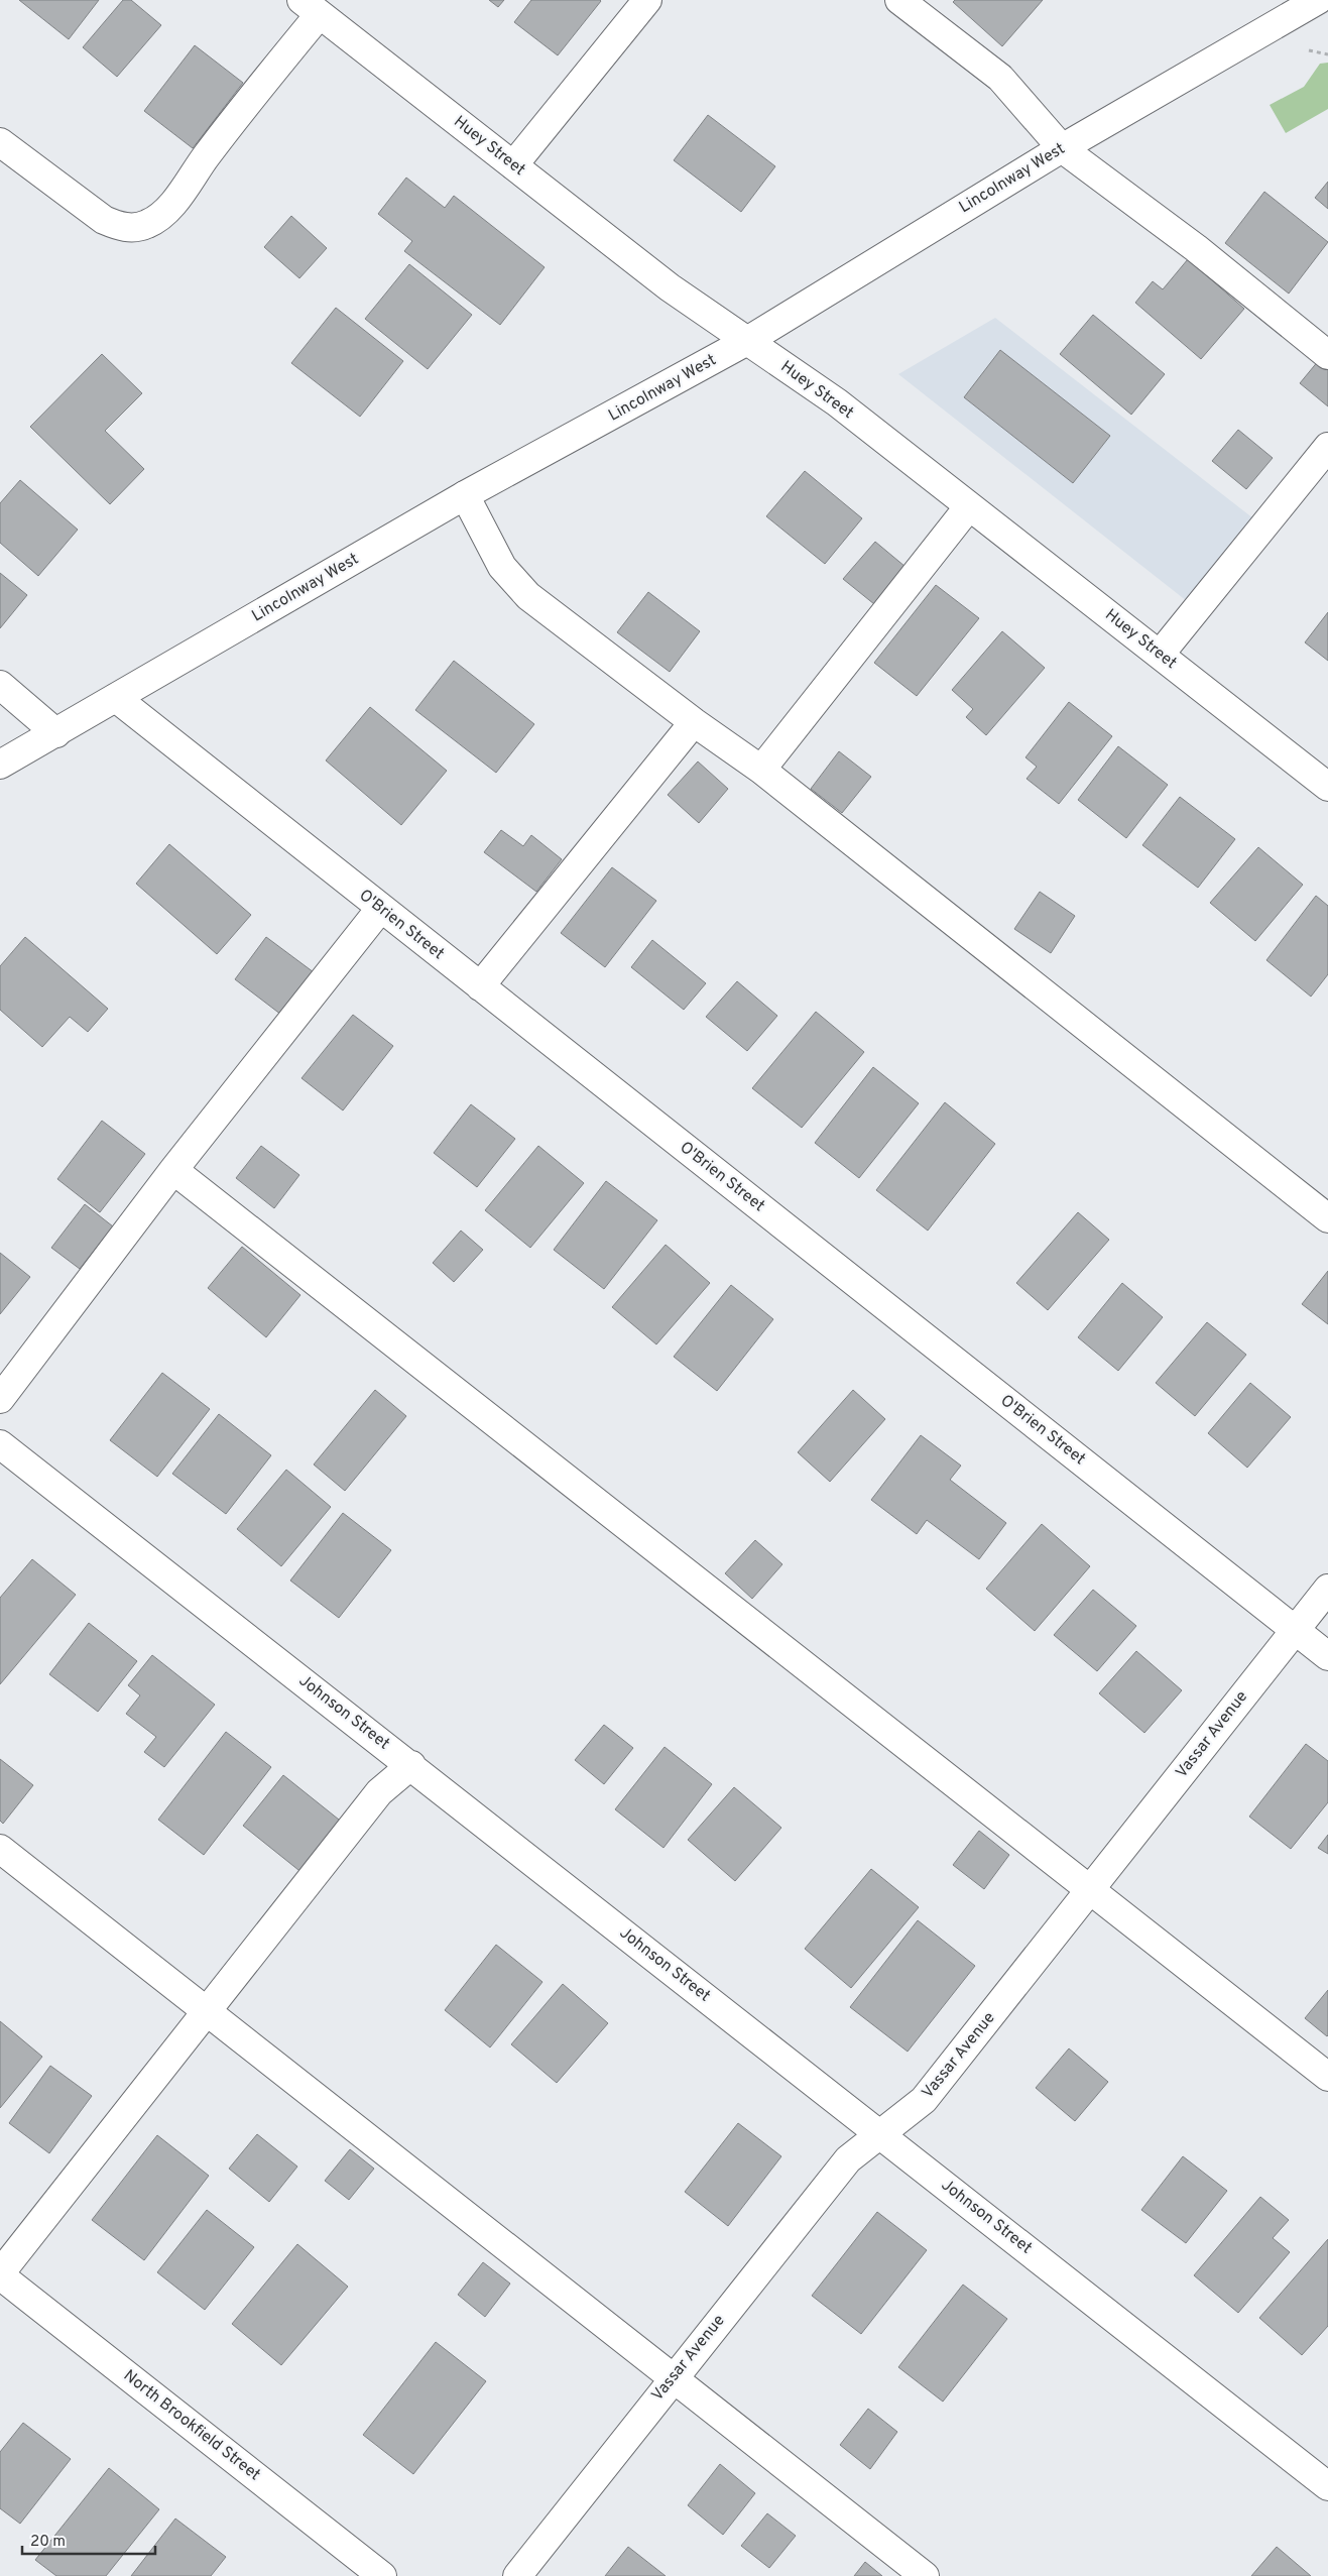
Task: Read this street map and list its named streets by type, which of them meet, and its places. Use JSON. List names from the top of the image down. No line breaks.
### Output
{"streets":{"street":["Huey Street","Lincolnway West","O'Brien Street","Johnson Street","Vassar Avenue","North Brookfield Street"]},"crossings":[["Huey Street","Lincolnway West"],["Lincolnway West","O'Brien Street"],["O'Brien Street","Vassar Avenue"],["Johnson Street","Vassar Avenue"]],"scale_bar":"20 m"}
